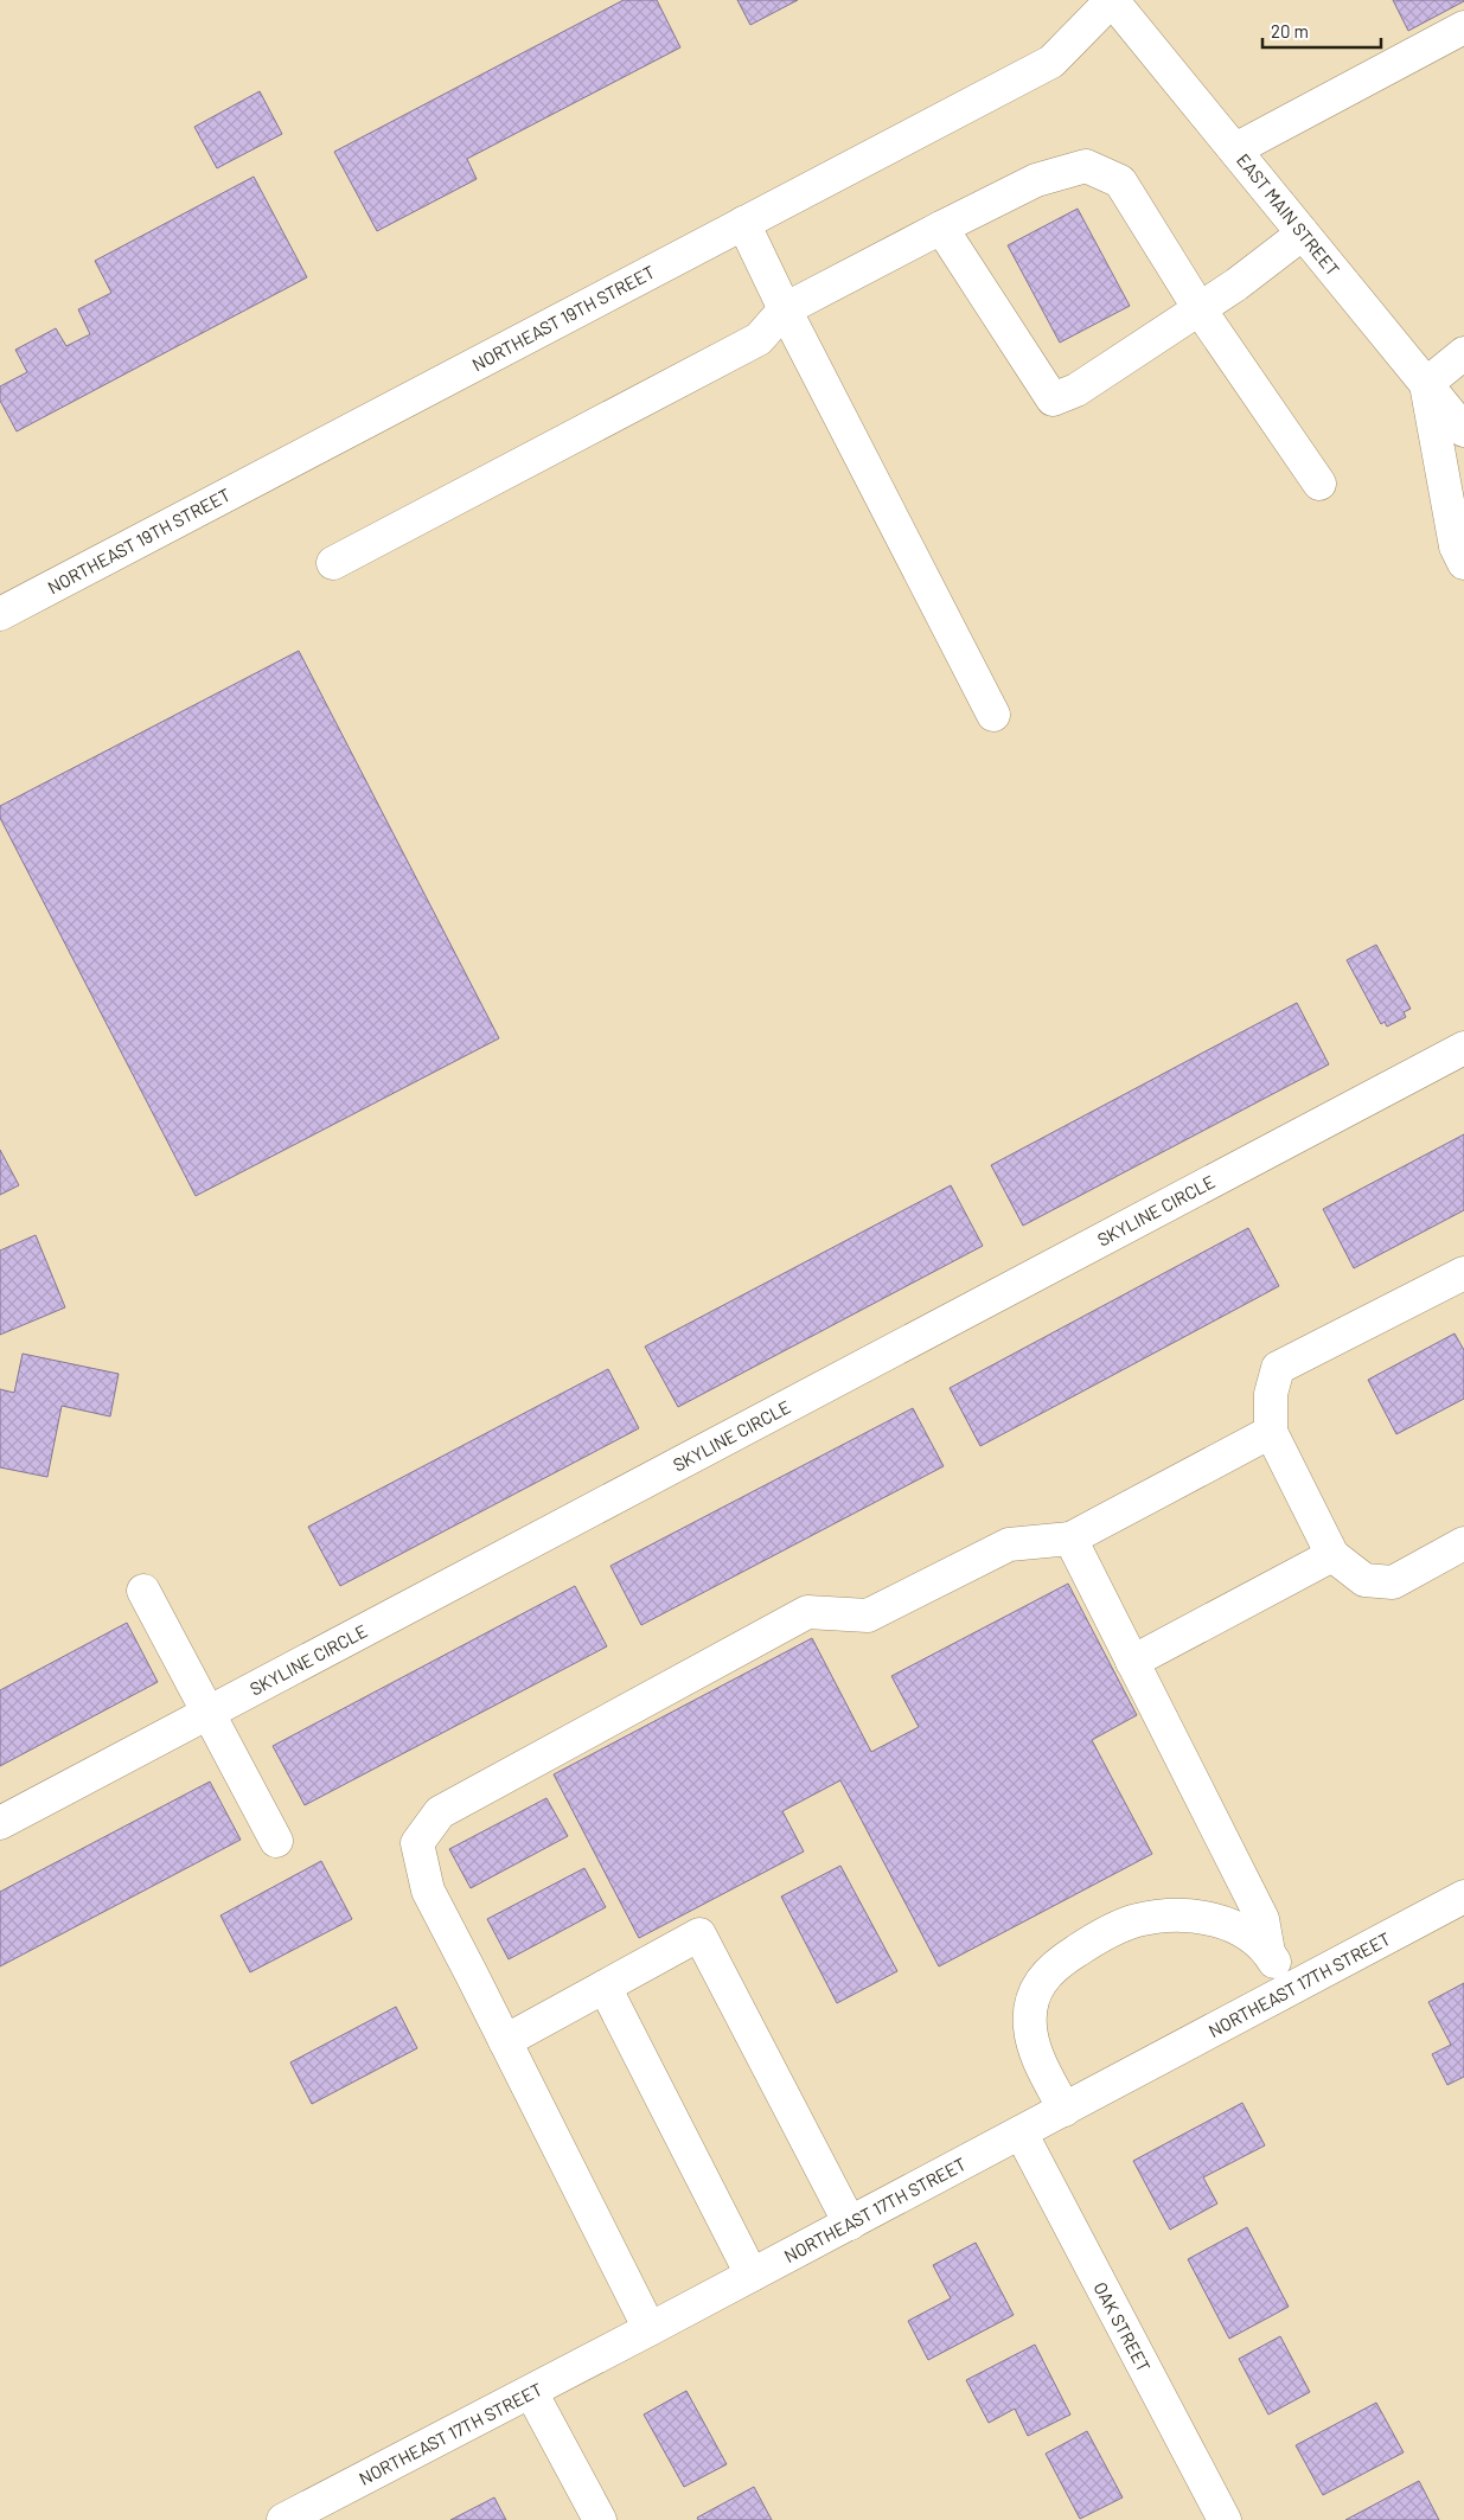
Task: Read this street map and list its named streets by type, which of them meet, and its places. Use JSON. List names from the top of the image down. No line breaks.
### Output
{"streets":{"street":["EAST MAIN STREET","NORTHEAST 19TH STREET","SKYLINE CIRCLE","NORTHEAST 17TH STREET","OAK STREET"]},"crossings":[["EAST MAIN STREET","NORTHEAST 19TH STREET"],["NORTHEAST 17TH STREET","OAK STREET"]],"scale_bar":"20 m"}
